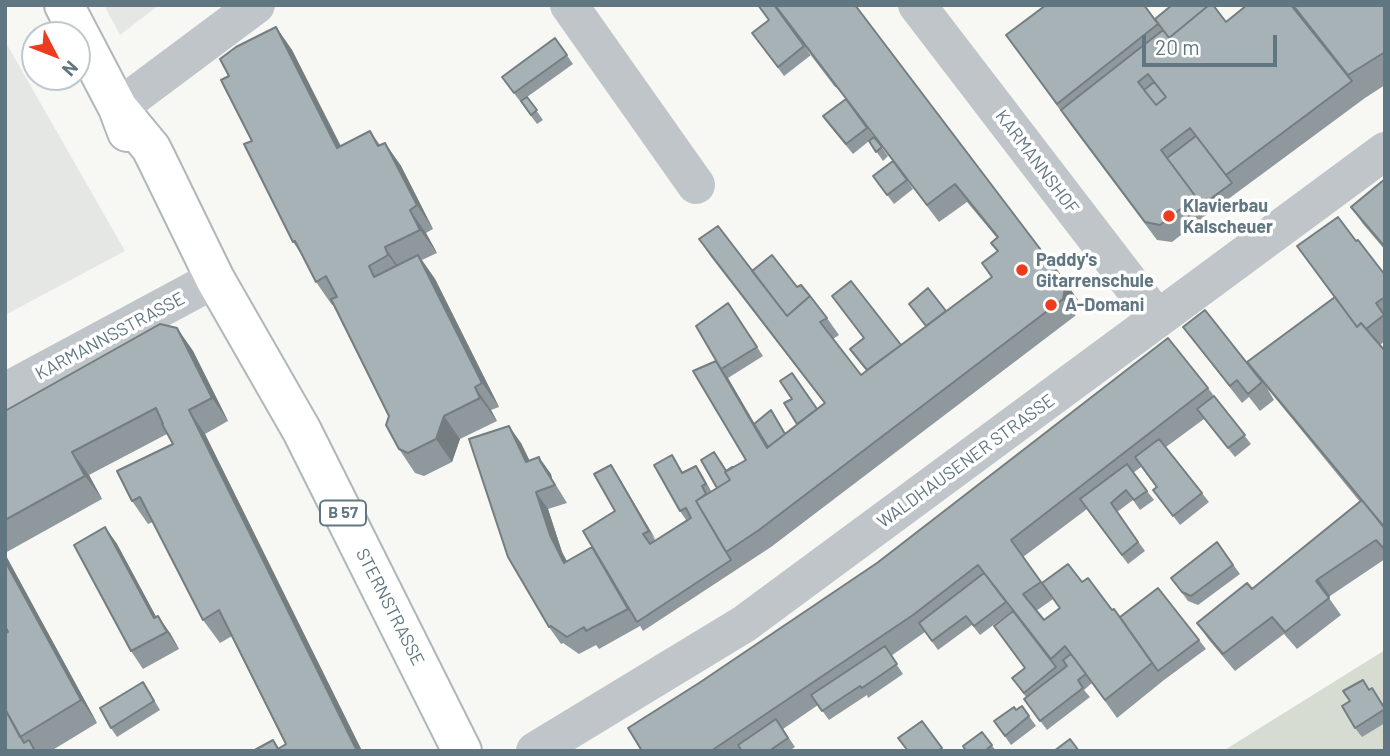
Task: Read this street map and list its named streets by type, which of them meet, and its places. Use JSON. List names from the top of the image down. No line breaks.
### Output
{"streets":{"main road":["B 57","STERNSTRASSE"],"street":["KARMANNSHOF","KARMANNSSTRASSE","WALDHAUSENER STRASSE"]},"crossings":[["KARMANNSHOF","WALDHAUSENER STRASSE"],["KARMANNSSTRASSE","STERNSTRASSE"]],"places":["Klavierbau Kalscheuer","Paddy's Gitarrenschule","A-Domani"],"scale_bar":"20 m","north":"bottom right"}
